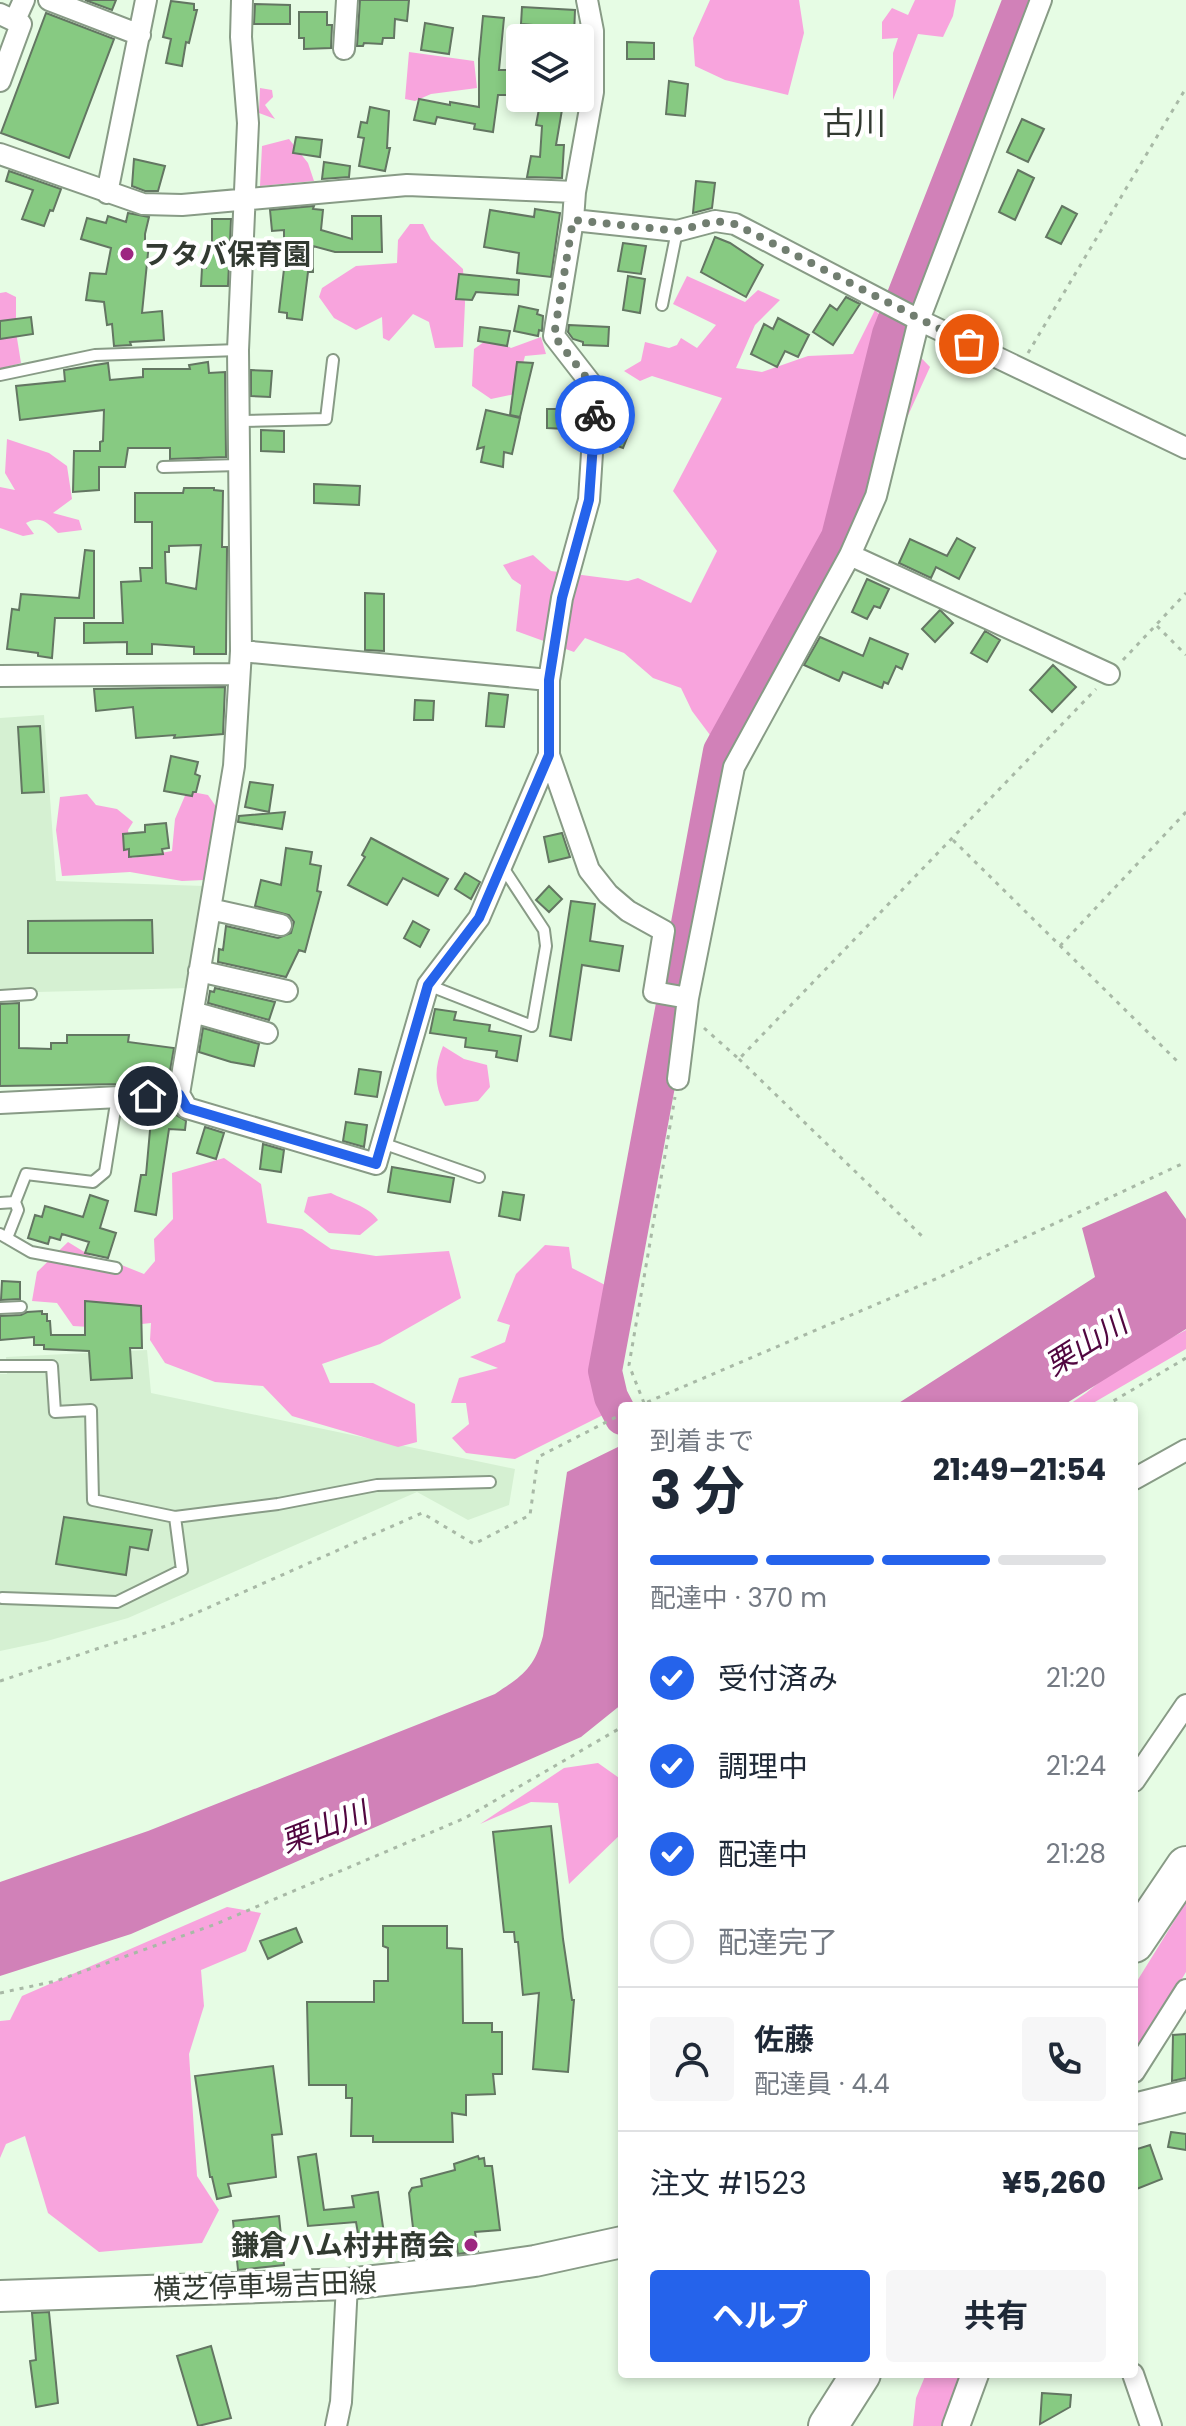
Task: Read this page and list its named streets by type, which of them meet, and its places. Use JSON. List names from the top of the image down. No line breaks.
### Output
{"streets":{"main road":["横芝停車場吉田線"]},"districts":["古川"],"water":["栗山川"],"places":["フタバ保育園","鎌倉ハム村井商会"],"page":{"heading":["3 分","到着まで","21:49–21:54"],"panel":["佐藤","配達員 · 4.4","注文 #1523","¥5,260"],"bar":"配達中 · 370 m","list":[["受付済み","21:20"],["調理中","21:24"],["配達中","21:28"],"配達完了"],"buttons":["ヘルプ","共有"]}}
